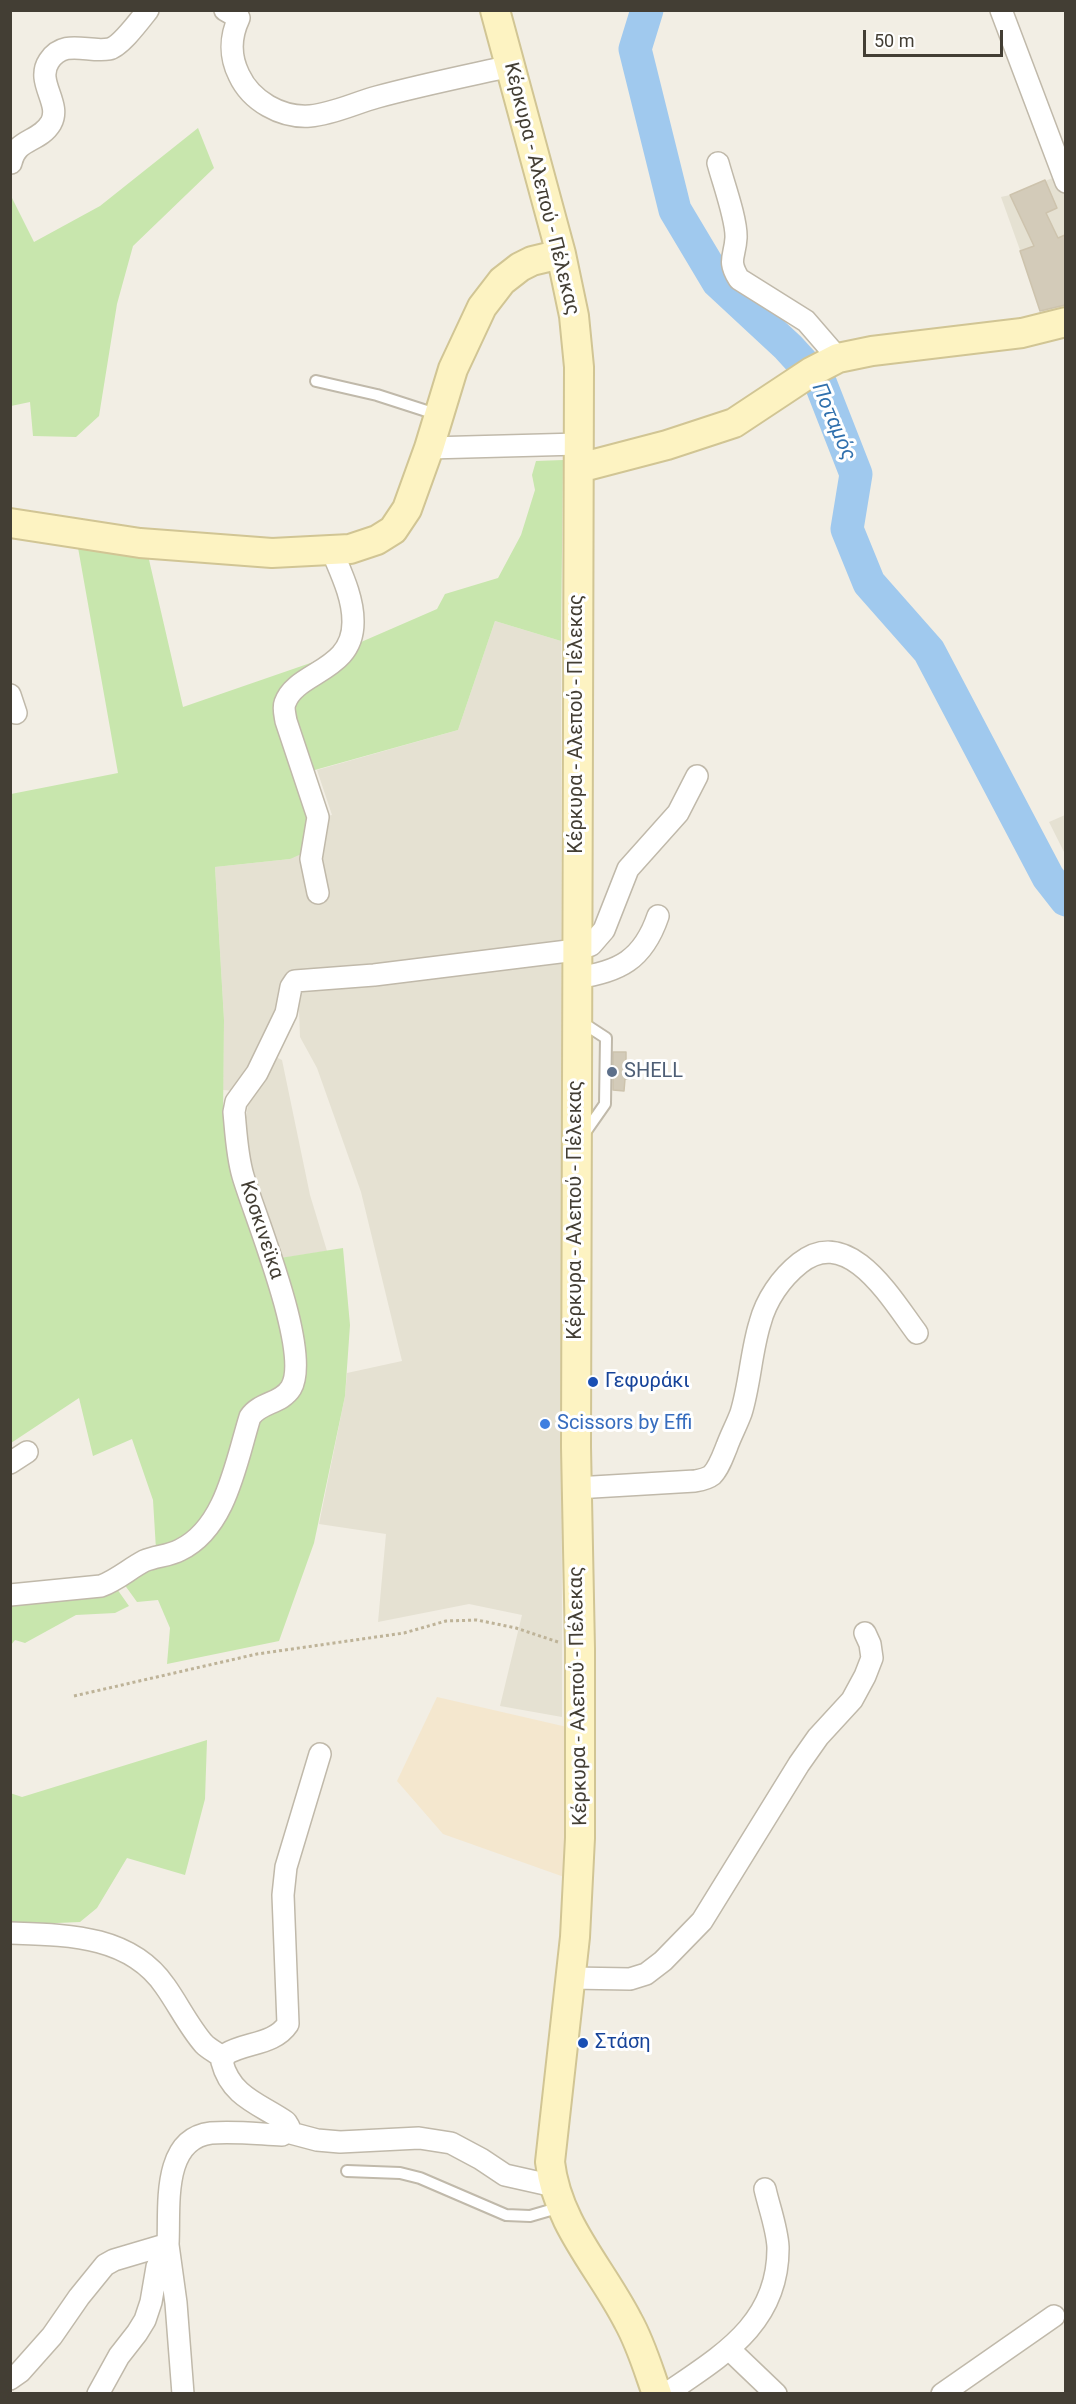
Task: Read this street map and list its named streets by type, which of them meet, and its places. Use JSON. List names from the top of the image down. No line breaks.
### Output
{"streets":{"main road":["Κέρκυρα - Αλεπού - Πέλεκας"],"street":["Κοσκινεϊκα"]},"crossings":[["Κέρκυρα - Αλεπού - Πέλεκας","Κοσκινεϊκα"]],"water":["Ποταμός"],"places":["SHELL","Γεφυράκι","Scissors by Effi","Στάση"],"scale_bar":"50 m"}
